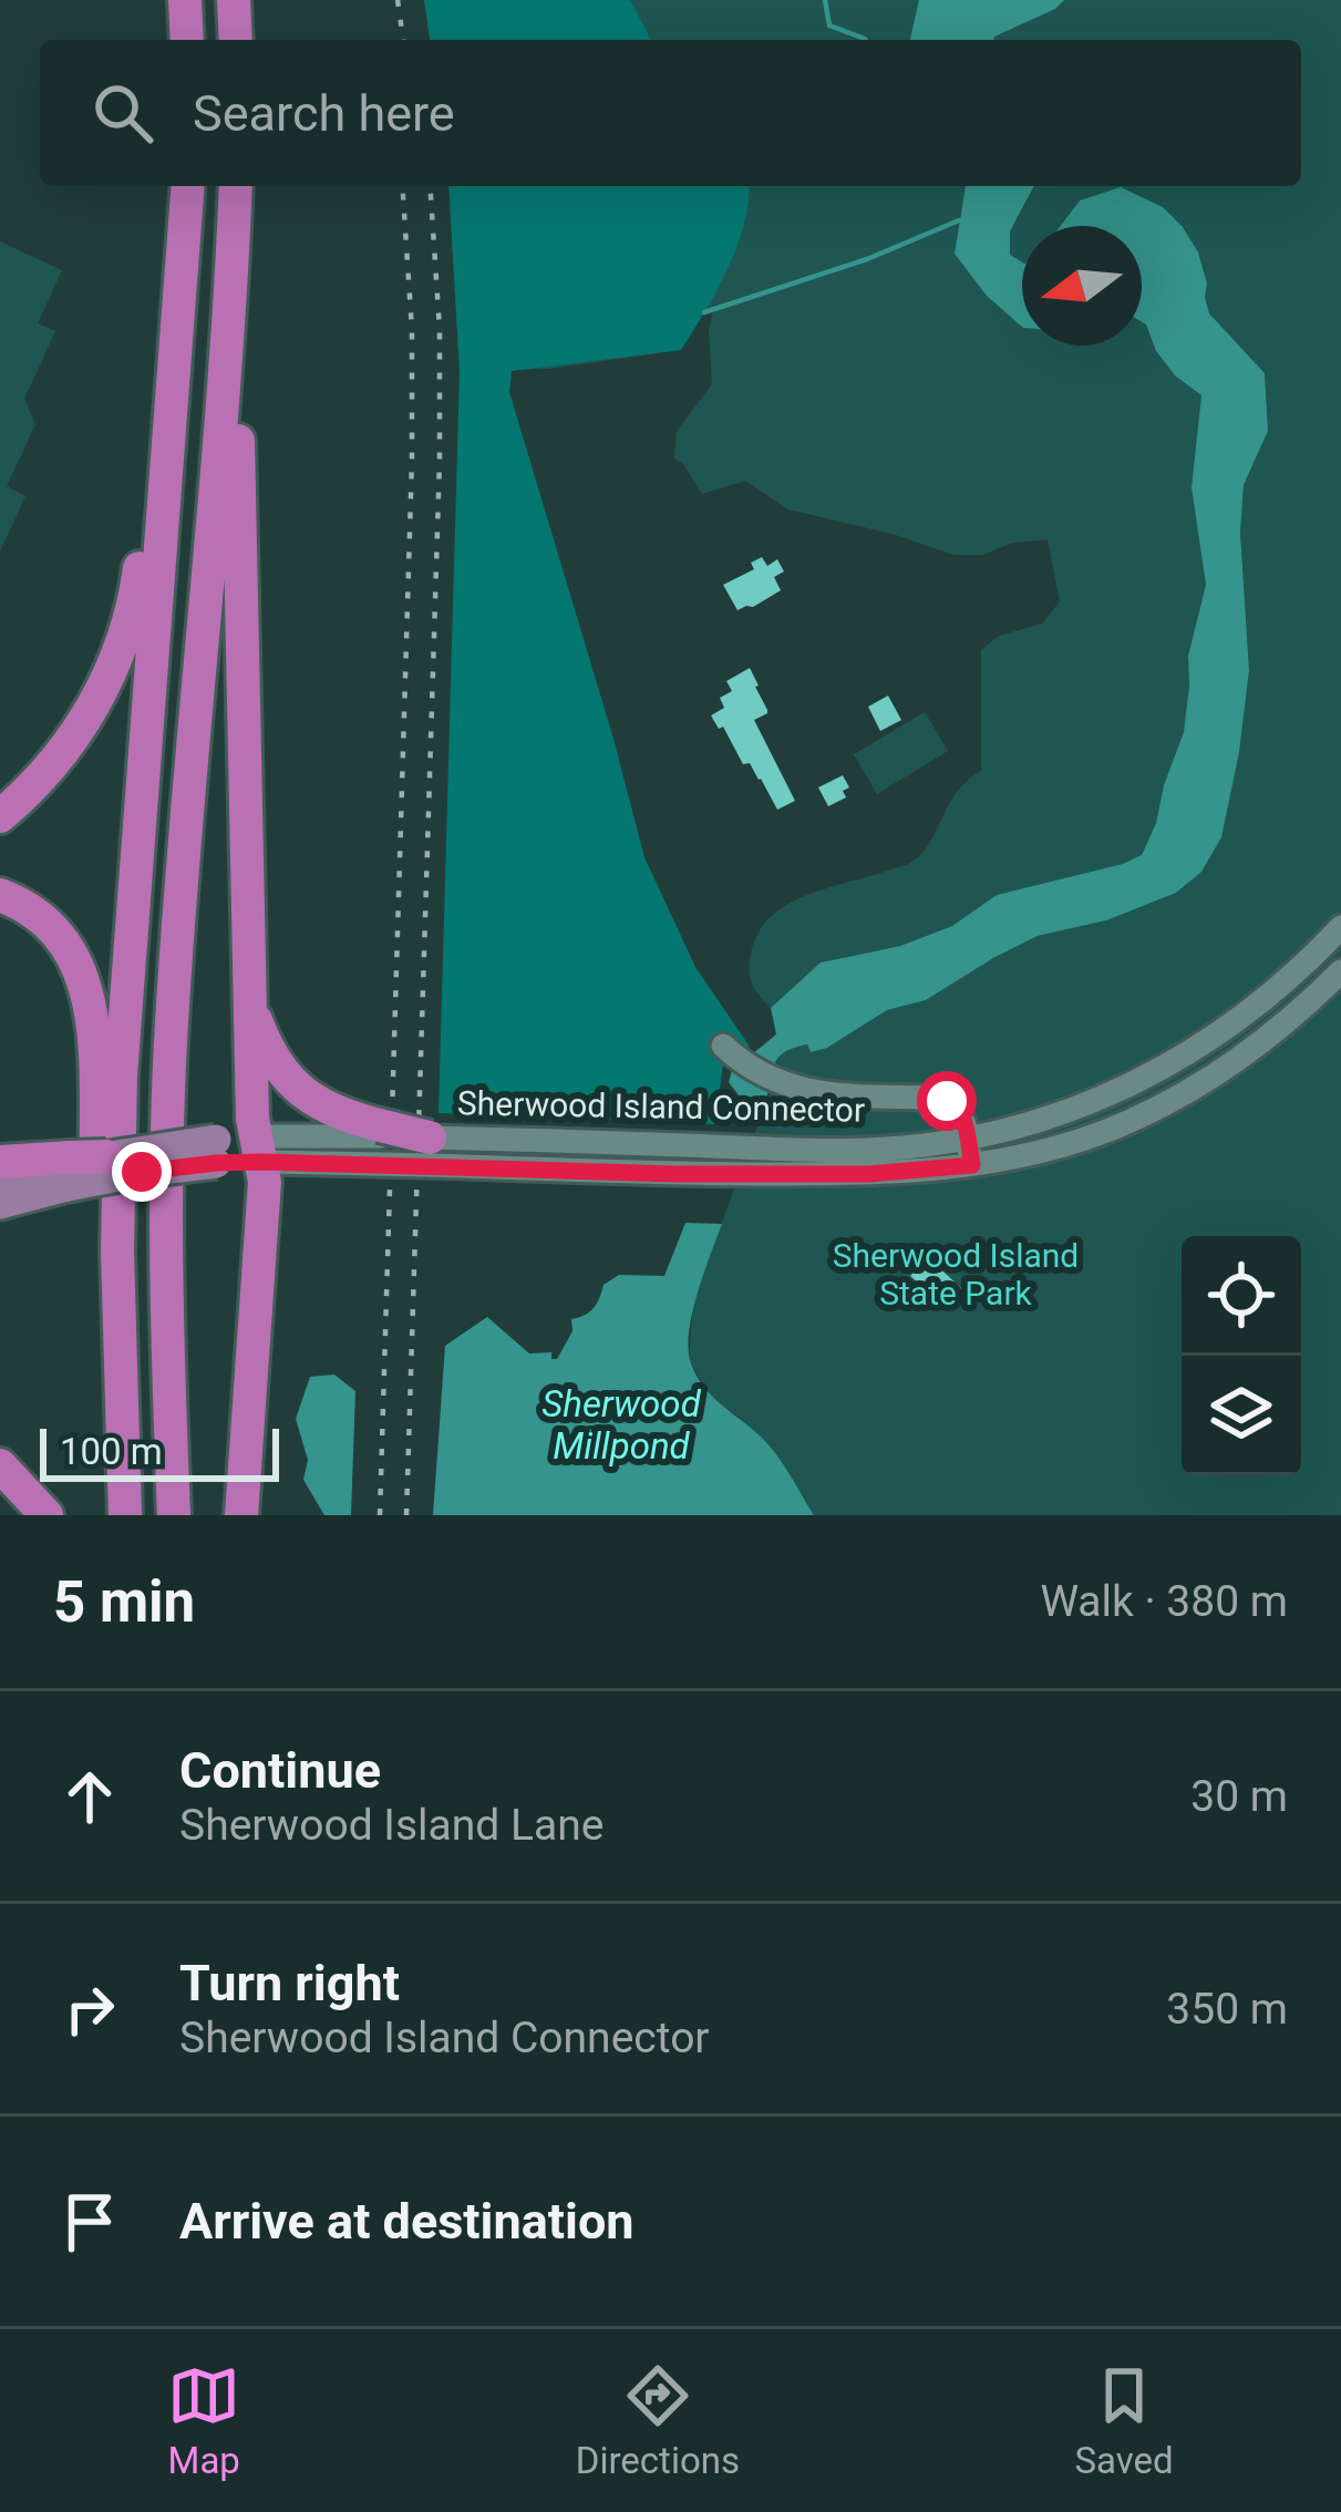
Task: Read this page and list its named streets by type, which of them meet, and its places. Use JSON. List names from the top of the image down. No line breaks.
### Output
{"streets":{"main road":["Sherwood Island Connector"]},"water":["Sherwood Millpond"],"parks":["Sherwood Island State Park"],"scale_bar":"100 m","north":"left","page":{"search":"Search here","scale":"100 m","heading":["5 min","Walk · 380 m"],"list":[["Continue","Sherwood Island Lane","30 m"],["Turn right","Sherwood Island Connector","350 m"],"Arrive at destination"],"nav":["Map","Directions","Saved"]}}
